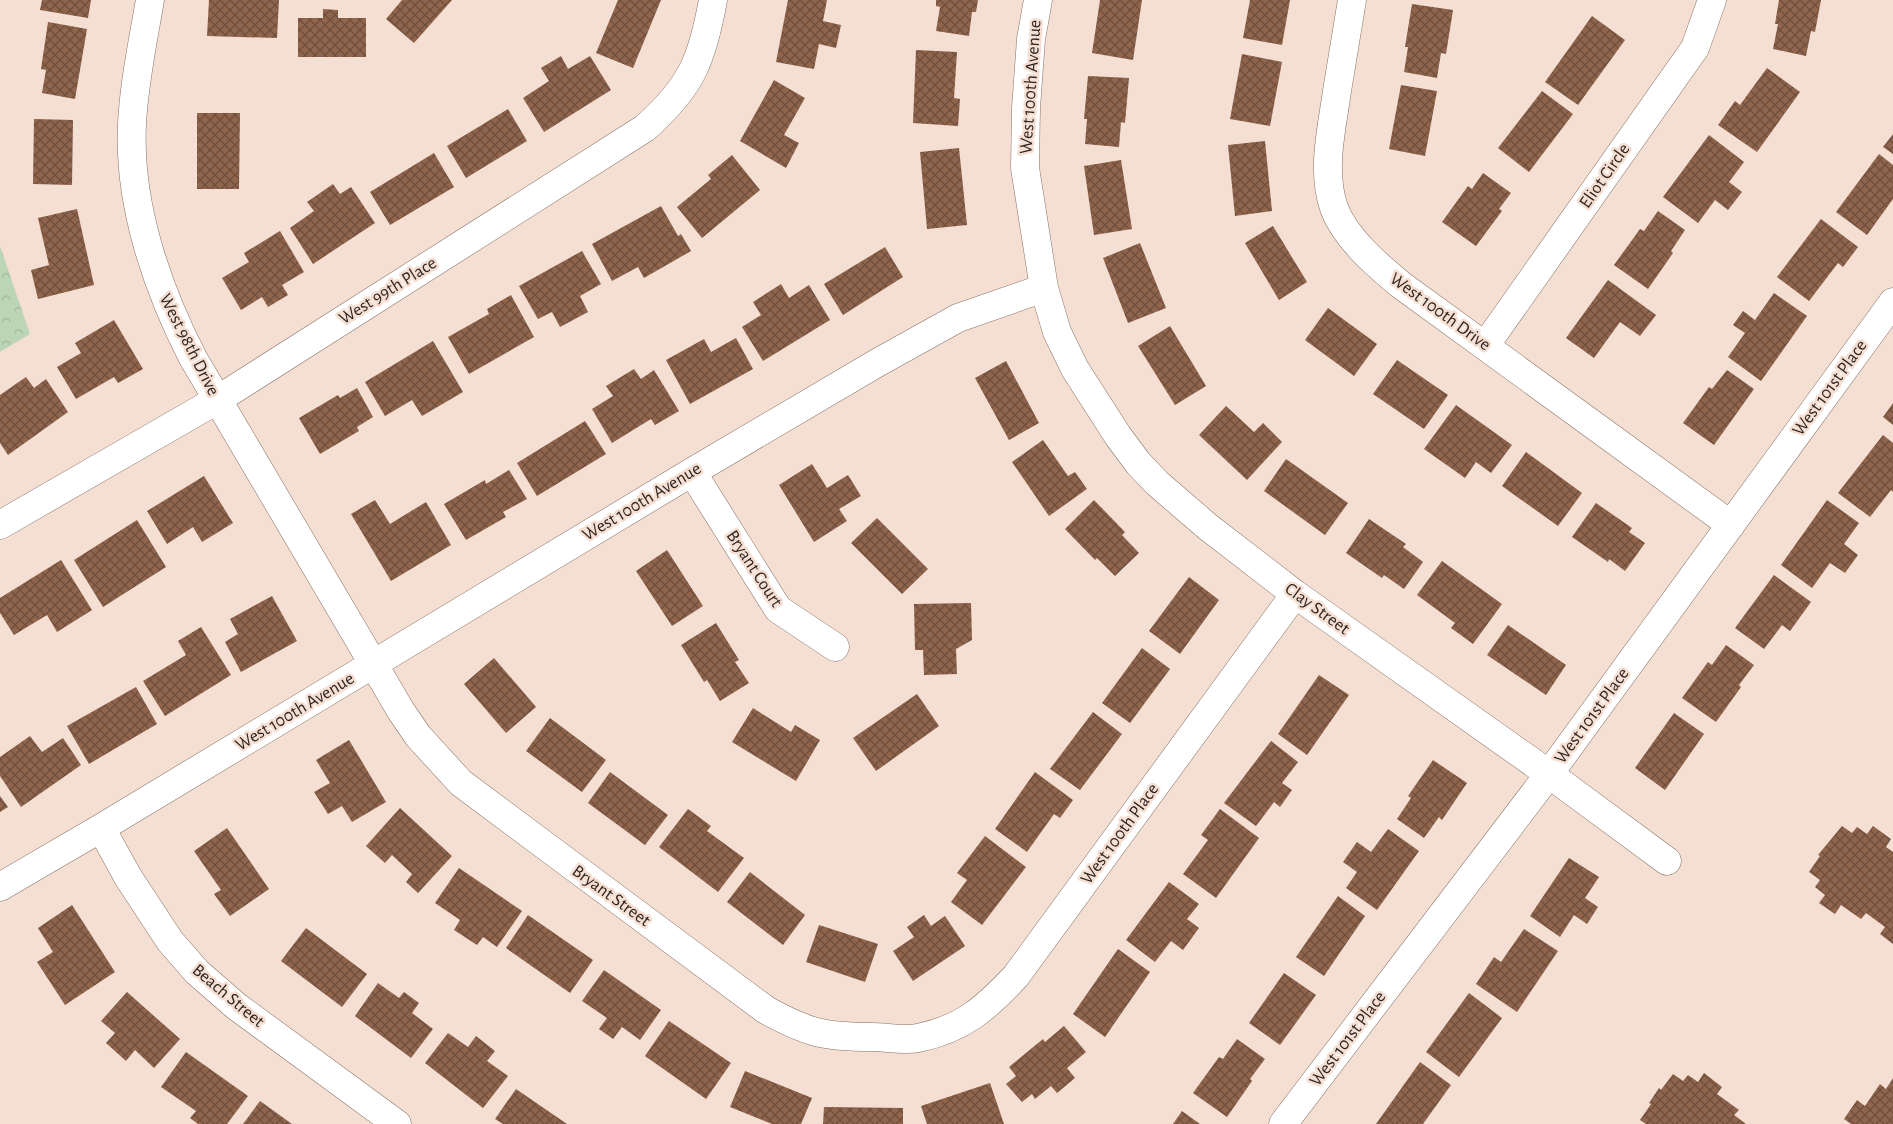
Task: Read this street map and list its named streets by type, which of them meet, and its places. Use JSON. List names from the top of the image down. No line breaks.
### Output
{"streets":{"street":["West 100th Avenue","Eliot Circle","West 99th Place","West 100th Drive","West 98th Drive","West 101st Place","Bryant Court","Clay Street","West 100th Place","Bryant Street","Beach Street"]},"crossings":[["West 100th Avenue","West 98th Drive"],["West 100th Avenue","Bryant Court"],["West 100th Avenue","Clay Street"],["West 100th Avenue","Bryant Street"],["West 100th Avenue","Beach Street"],["Eliot Circle","West 100th Drive"],["West 99th Place","West 98th Drive"],["West 100th Drive","West 101st Place"],["West 98th Drive","Bryant Street"],["West 101st Place","Clay Street"],["Clay Street","West 100th Place"],["West 100th Place","Bryant Street"]]}
